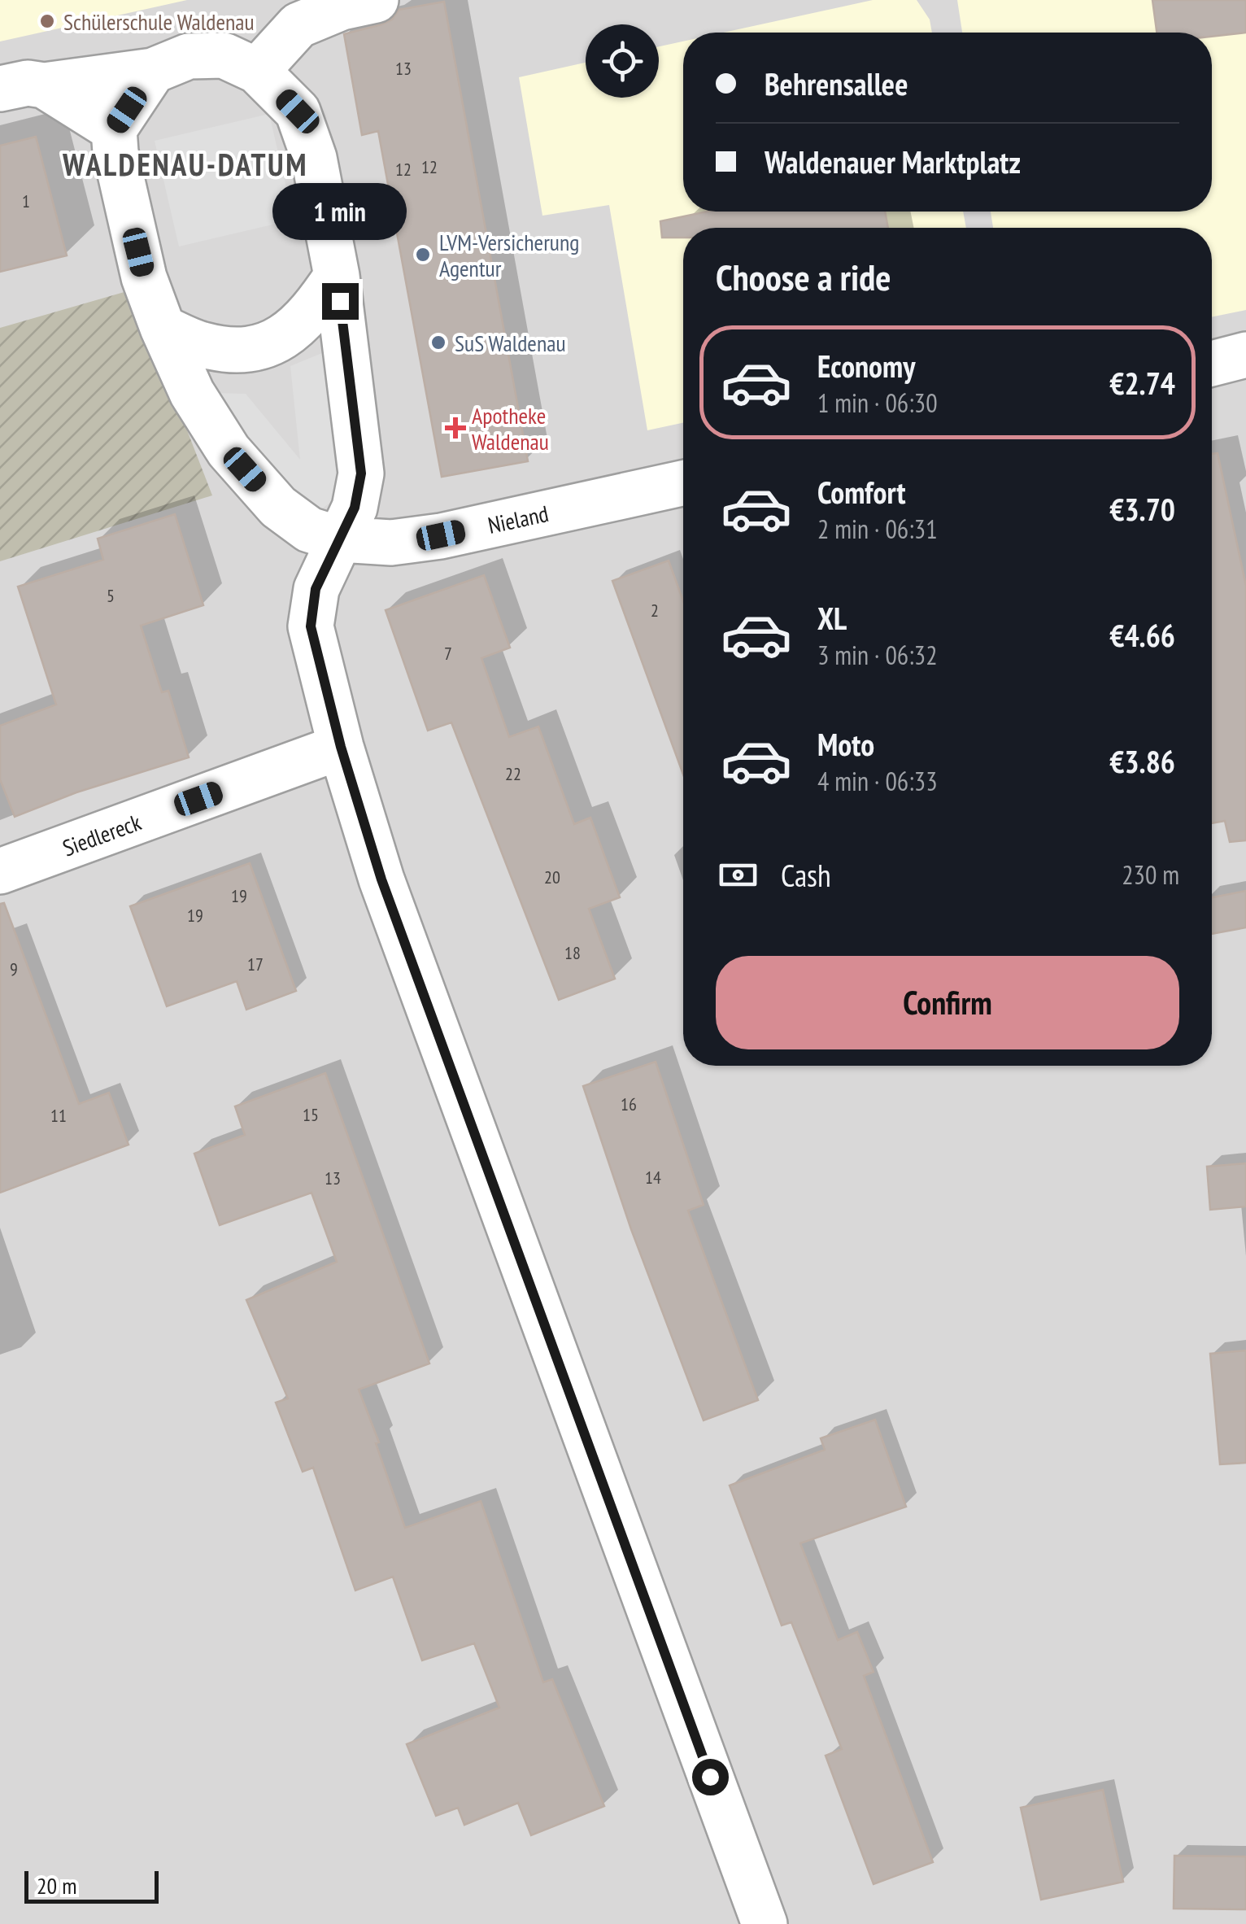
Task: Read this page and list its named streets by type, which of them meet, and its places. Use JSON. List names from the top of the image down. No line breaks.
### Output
{"streets":{"street":["Nieland","Siedlereck"]},"districts":["WALDENAU-DATUM"],"places":{"other":["Schülerschule Waldenau","LVM-Versicherung Agentur","SuS Waldenau"],"health":["Apotheke Waldenau"]},"house_numbers":["13","12","12","1","5","2","7","22","20","19","19","18","17","9","16","15","11","14","13"],"scale_bar":"20 m","page":{"banner":["Behrensallee","Waldenauer Marktplatz"],"bubble":"1 min","heading":"Choose a ride","list":[{"name":"Economy","note":"1 min · 06:30","value":"€2.74"},{"name":"Comfort","note":"2 min · 06:31","value":"€3.70"},{"name":"XL","note":"3 min · 06:32","value":"€4.66"},{"name":"Moto","note":"4 min · 06:33","value":"€3.86"}],"pay":["Cash","230 m"],"buttons":"Confirm","scale":"20 m"}}
